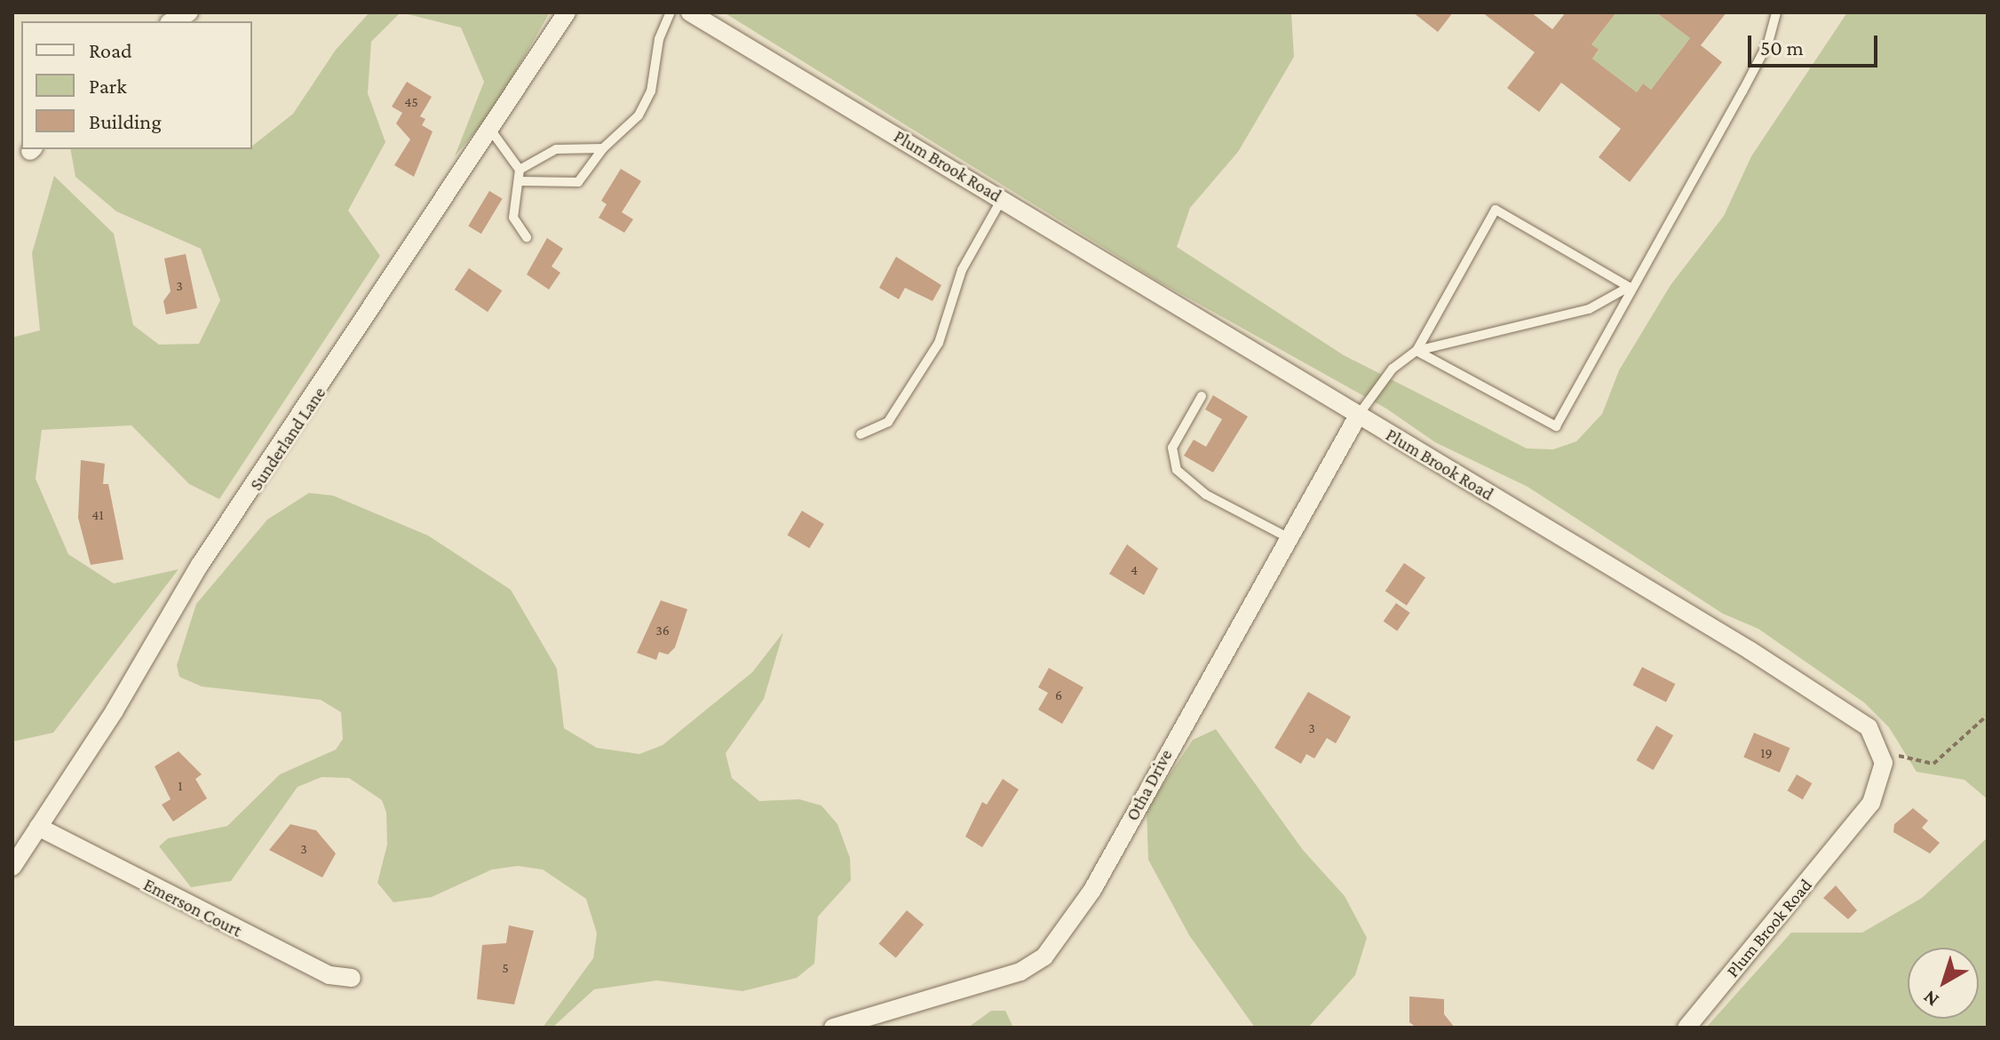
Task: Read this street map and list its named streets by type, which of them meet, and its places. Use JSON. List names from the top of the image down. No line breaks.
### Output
{"streets":{"street":["Plum Brook Road","Sunderland Lane","Otha Drive","Emerson Court"]},"crossings":[["Plum Brook Road","Otha Drive"],["Sunderland Lane","Emerson Court"]],"house_numbers":["45","3","41","4","36","6","3","19","1","3","5"],"legend":["Road","Park","Building"],"scale_bar":"50 m","north":"bottom left"}
